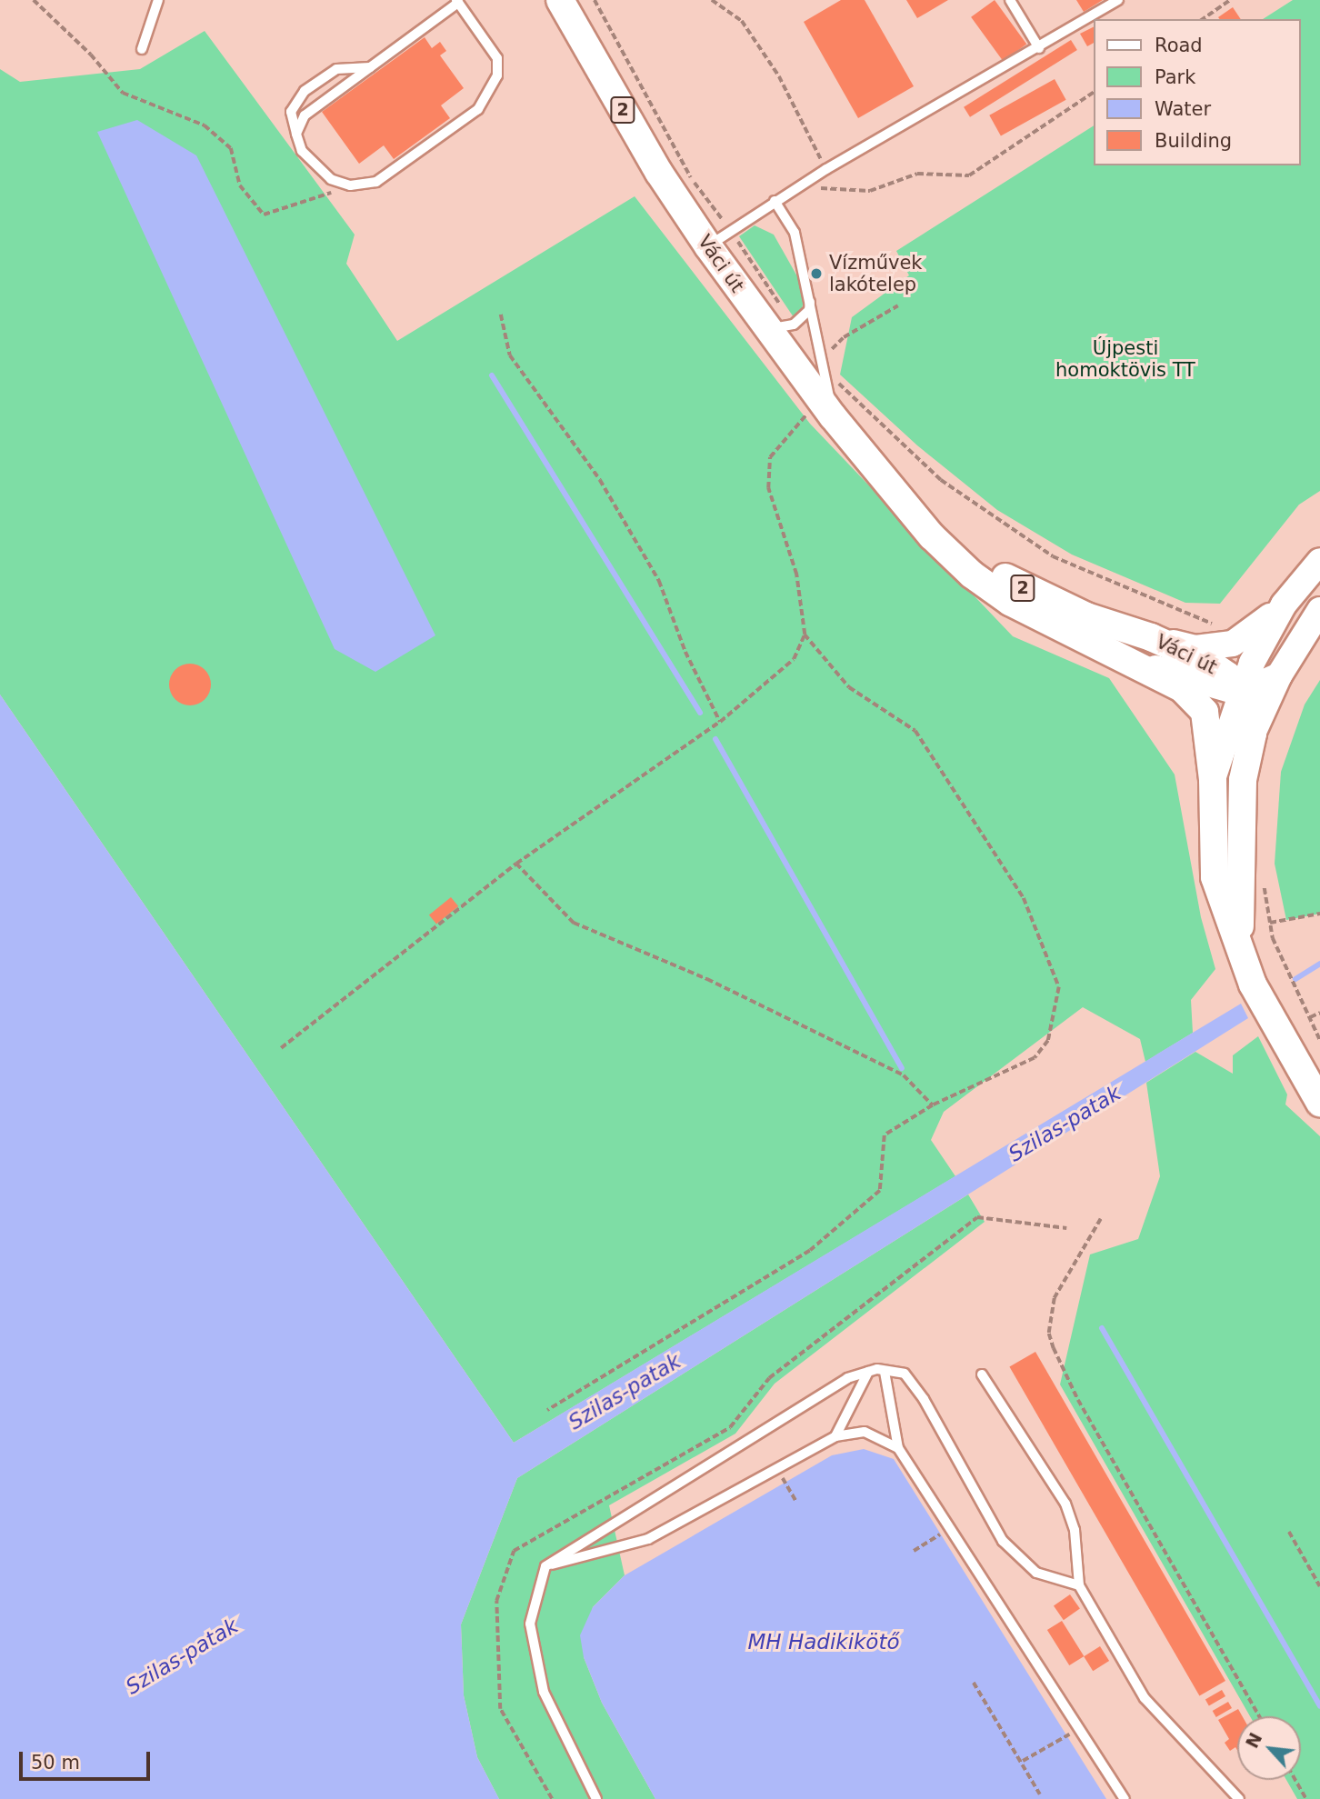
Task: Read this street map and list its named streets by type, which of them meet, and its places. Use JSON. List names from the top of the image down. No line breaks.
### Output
{"streets":{"main road":["2","Váci út"]},"water":["Szilas-patak","MH Hadikikötő"],"parks":["Újpesti homoktövis TT"],"places":["Vízművek lakótelep"],"legend":["Road","Park","Water","Building"],"scale_bar":"50 m","north":"top left"}
